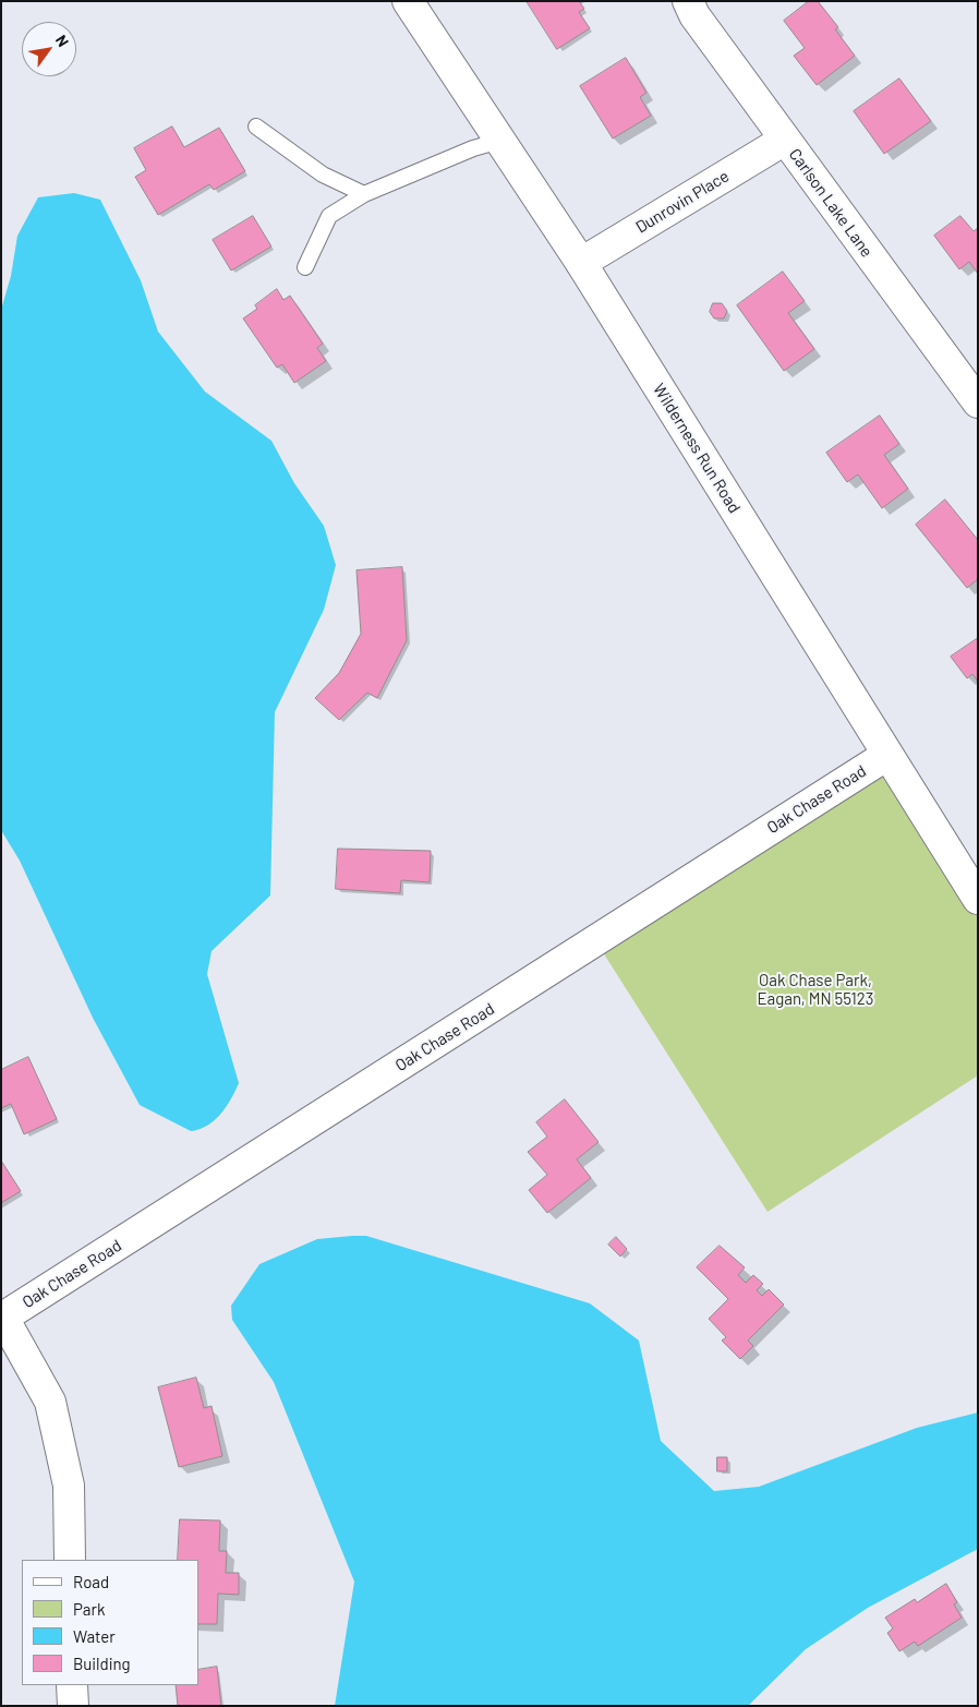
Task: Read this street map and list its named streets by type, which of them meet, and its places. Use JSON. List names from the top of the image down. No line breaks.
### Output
{"streets":{"street":["Dunrovin Place","Carlson Lake Lane","Wilderness Run Road","Oak Chase Road"]},"crossings":[["Dunrovin Place","Carlson Lake Lane"],["Dunrovin Place","Wilderness Run Road"],["Wilderness Run Road","Oak Chase Road"]],"parks":["Oak Chase Park, Eagan, MN 55123"],"legend":["Road","Park","Water","Building"],"north":"top right"}
